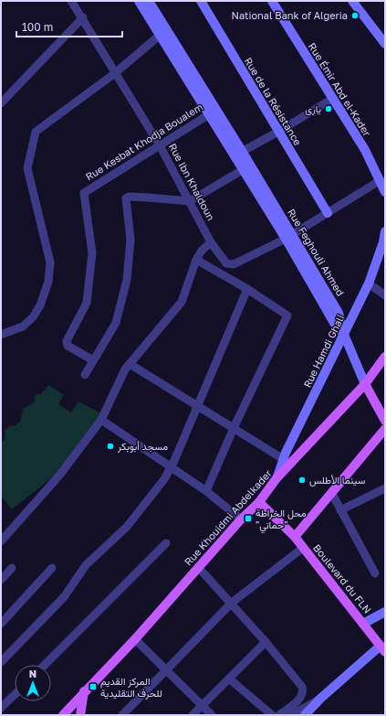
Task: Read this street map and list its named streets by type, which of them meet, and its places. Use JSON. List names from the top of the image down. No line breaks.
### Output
{"streets":{"main road":["Rue Khouidmi Abdelkader","Boulevard du FLN"],"street":["Rue Émir Abd el-Kader","Rue de la Résistance","Rue Kesbat Khodja Boualem","Rue Ibn Khaldoun","Rue Feghouli Ahmed","Rue Hamdi Ghali"]},"crossings":[["Rue Kesbat Khodja Boualem","Rue Ibn Khaldoun"],["Rue Kesbat Khodja Boualem","Rue Feghouli Ahmed"],["Rue Ibn Khaldoun","Rue Feghouli Ahmed"],["Rue Feghouli Ahmed","Rue Hamdi Ghali"],["Rue Feghouli Ahmed","Rue Khouidmi Abdelkader"],["Rue Hamdi Ghali","Rue Khouidmi Abdelkader"],["Rue Khouidmi Abdelkader","Boulevard du FLN"]],"places":{"other":["National Bank of Algeria","يارى","مسجد أبوبكر","سينما الأطلس"],"transit":["محل الخراطة \"حماني\"","المركز القديم للحرف التقليدية"]},"scale_bar":"100 m","north":"top"}
